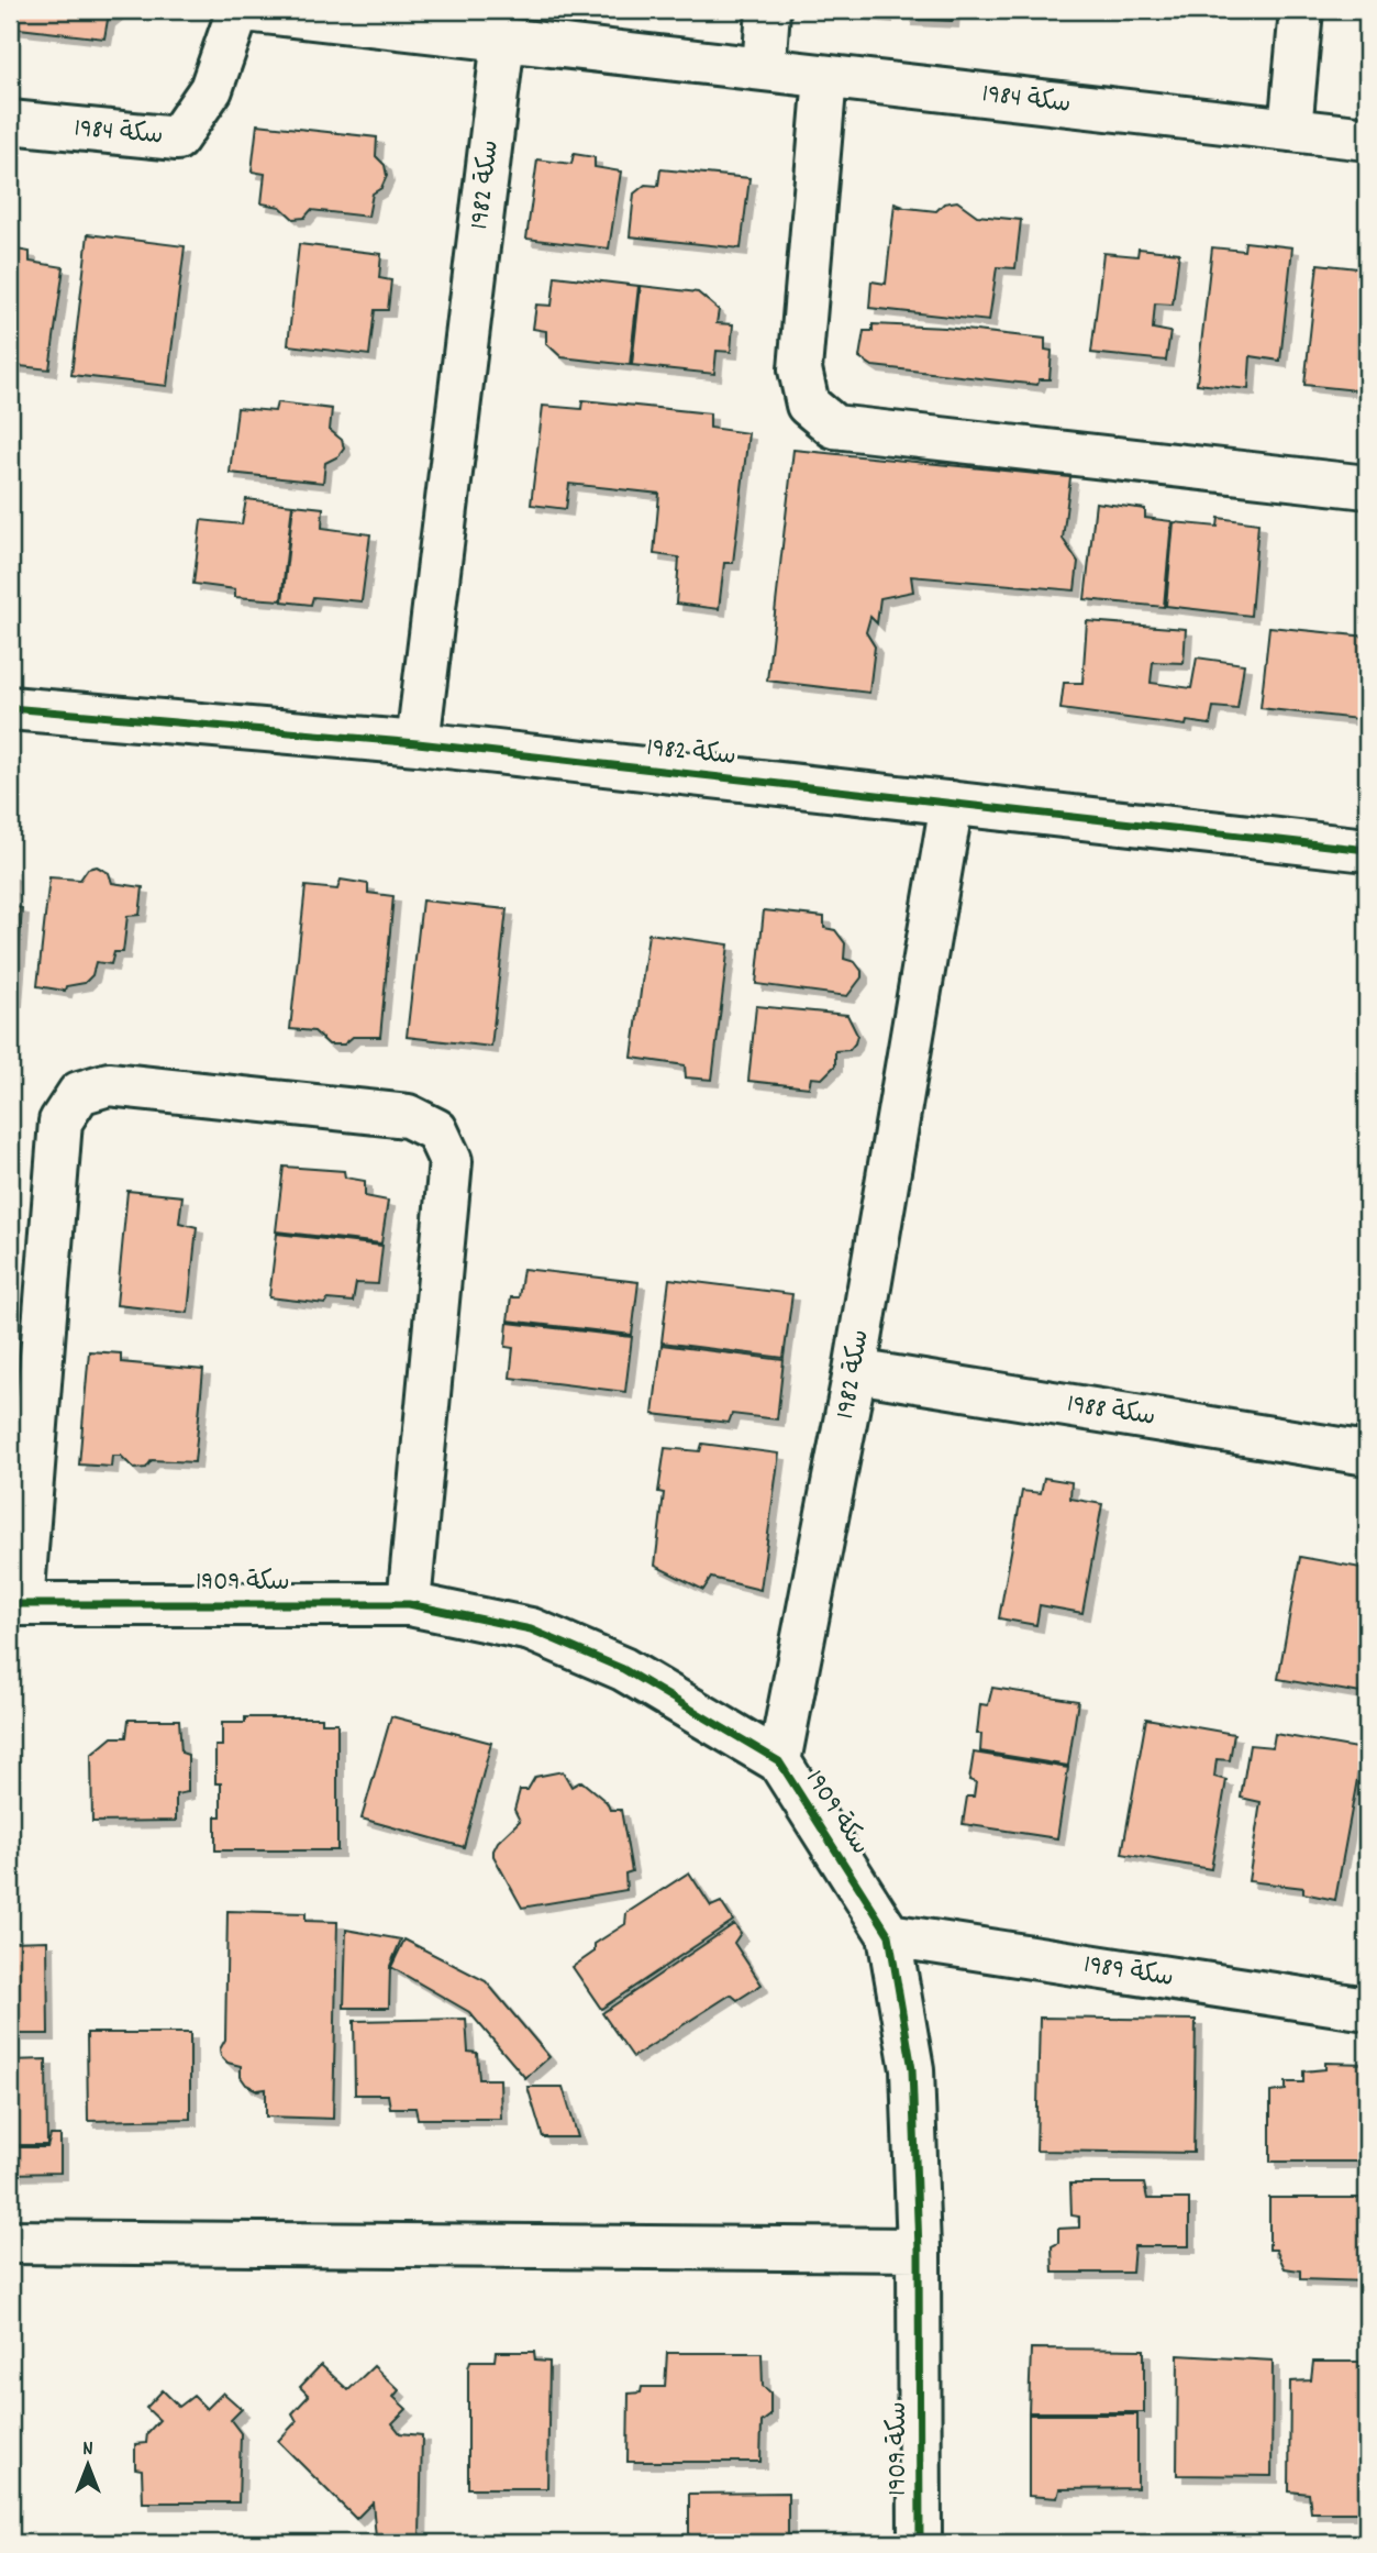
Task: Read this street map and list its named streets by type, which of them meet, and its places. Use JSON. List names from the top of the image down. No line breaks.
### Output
{"streets":{"street":["سكة 1984","سكة 1982","سكة 1988","سكة 1909","سكة 1989"]},"crossings":[["سكة 1984","سكة 1982"],["سكة 1982","سكة 1988"],["سكة 1982","سكة 1909"],["سكة 1909","سكة 1989"]],"north":"top"}
